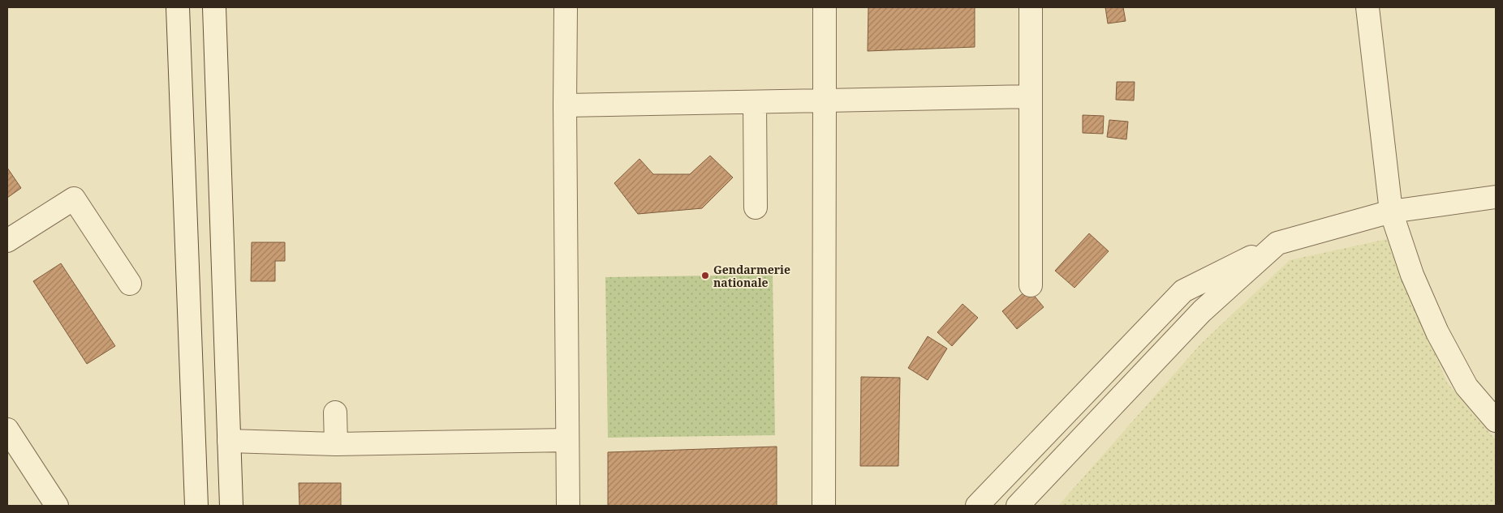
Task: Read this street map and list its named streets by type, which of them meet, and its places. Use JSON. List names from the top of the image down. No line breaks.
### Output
{"places":["Gendarmerie nationale"]}
